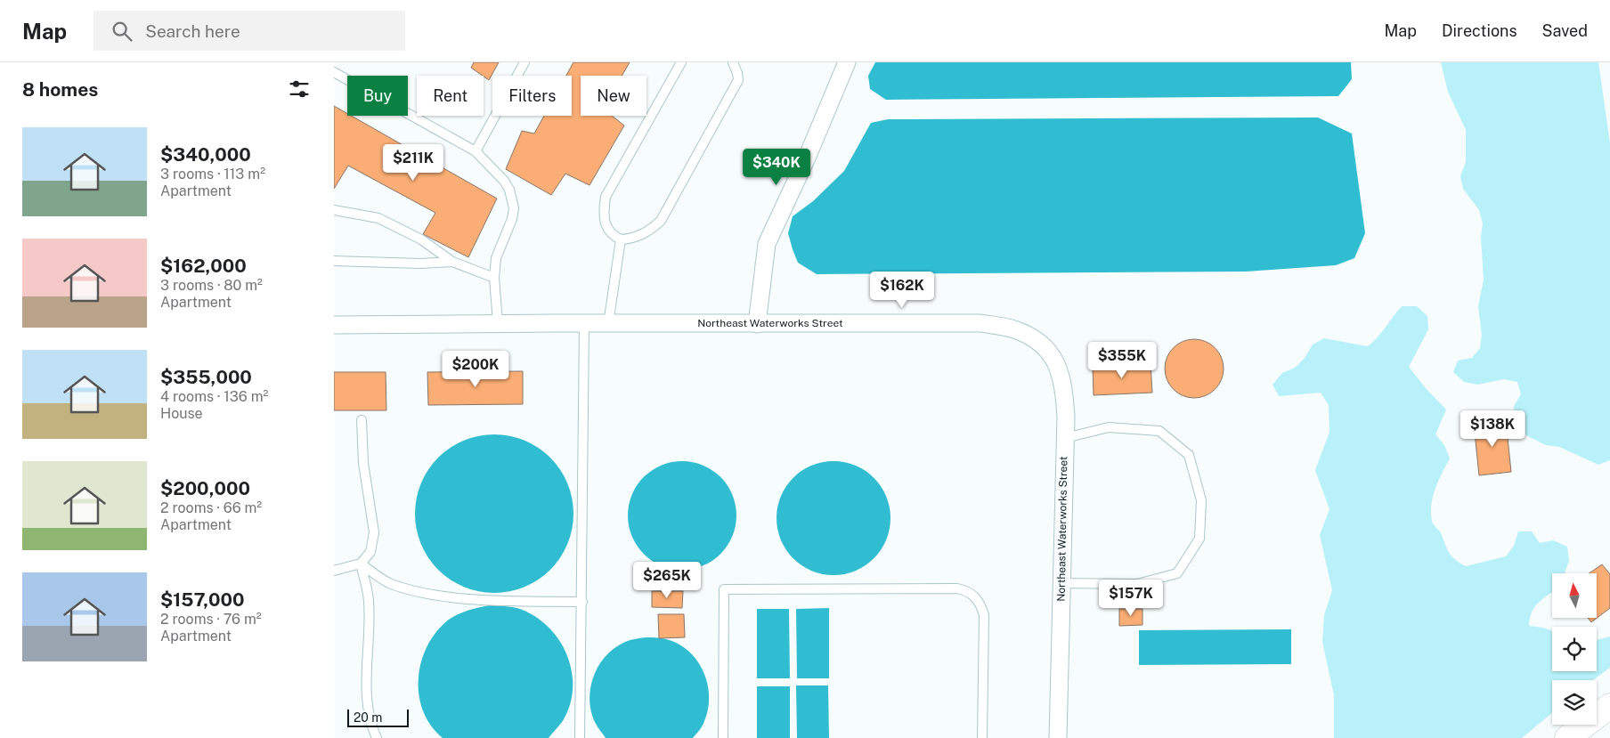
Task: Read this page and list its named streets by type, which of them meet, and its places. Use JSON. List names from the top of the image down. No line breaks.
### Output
{"streets":{"street":["Northeast Waterworks Street"]},"scale_bar":"20 m","north":"top","page":{"header":"Map","search":"Search here","nav":["Map","Directions","Saved"],"heading":"8 homes","chip":["Buy","Rent","Filters","New"],"list":[{"name":"$340,000","note":"3 rooms · 113 m² · Apartment"},{"name":"$162,000","note":"3 rooms · 80 m² · Apartment"},{"name":"$355,000","note":"4 rooms · 136 m² · House"},{"name":"$200,000","note":"2 rooms · 66 m² · Apartment"},{"name":"$157,000","note":"2 rooms · 76 m² · Apartment"}],"price":["$211K","$340K","$162K","$355K","$200K","$138K","$265K","$157K"],"scale":"20 m"}}
